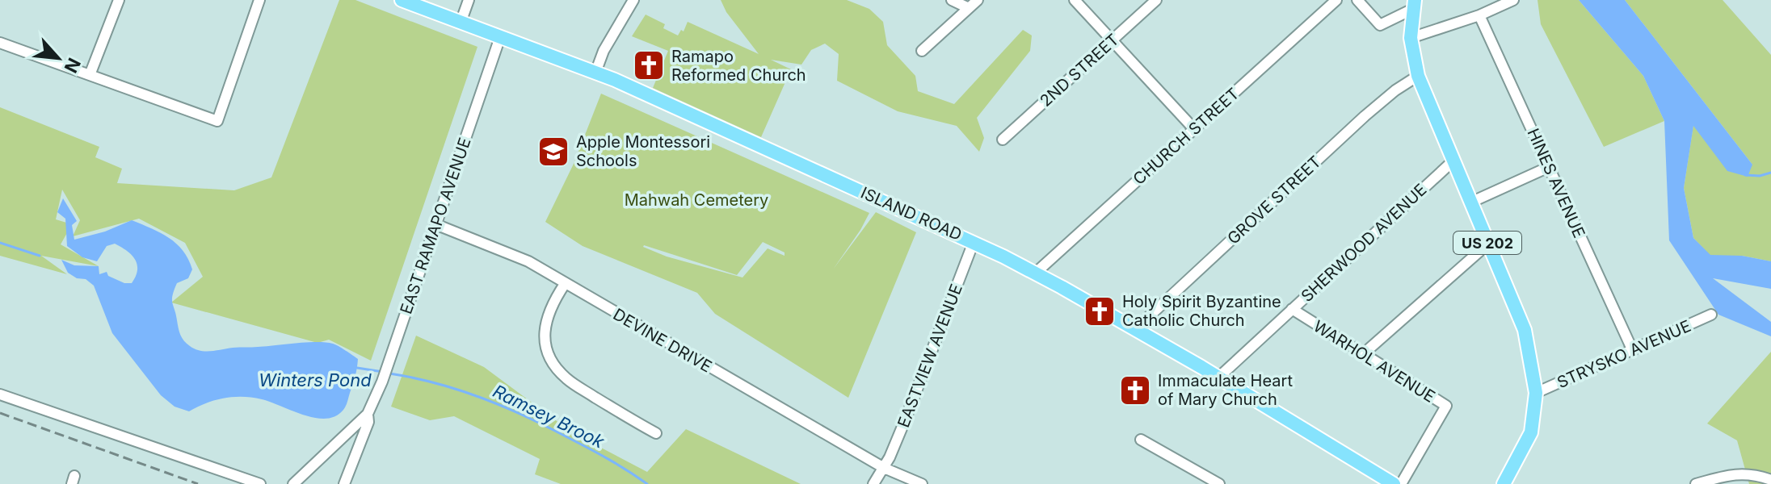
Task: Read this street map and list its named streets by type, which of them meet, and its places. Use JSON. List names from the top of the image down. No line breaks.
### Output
{"streets":{"main road":["ISLAND ROAD","US 202"],"street":["2ND STREET","CHURCH STREET","HINES AVENUE","GROVE STREET","EAST RAMAPO AVENUE","SHERWOOD AVENUE","DEVINE DRIVE","STRYSKO AVENUE","EASTVIEW AVENUE","WARHOL AVENUE"]},"crossings":[["CHURCH STREET","ISLAND ROAD"],["HINES AVENUE","STRYSKO AVENUE"],["GROVE STREET","ISLAND ROAD"],["GROVE STREET","US 202"],["ISLAND ROAD","EAST RAMAPO AVENUE"],["ISLAND ROAD","SHERWOOD AVENUE"],["ISLAND ROAD","EASTVIEW AVENUE"],["EAST RAMAPO AVENUE","DEVINE DRIVE"],["SHERWOOD AVENUE","US 202"],["SHERWOOD AVENUE","WARHOL AVENUE"],["US 202","STRYSKO AVENUE"],["DEVINE DRIVE","EASTVIEW AVENUE"]],"water":["Winters Pond","Ramsey Brook"],"parks":["Mahwah Cemetery"],"places":{"church":["Ramapo Reformed Church","Holy Spirit Byzantine Catholic Church","Immaculate Heart of Mary Church"],"school or university":["Apple Montessori Schools"]},"north":"bottom right"}
